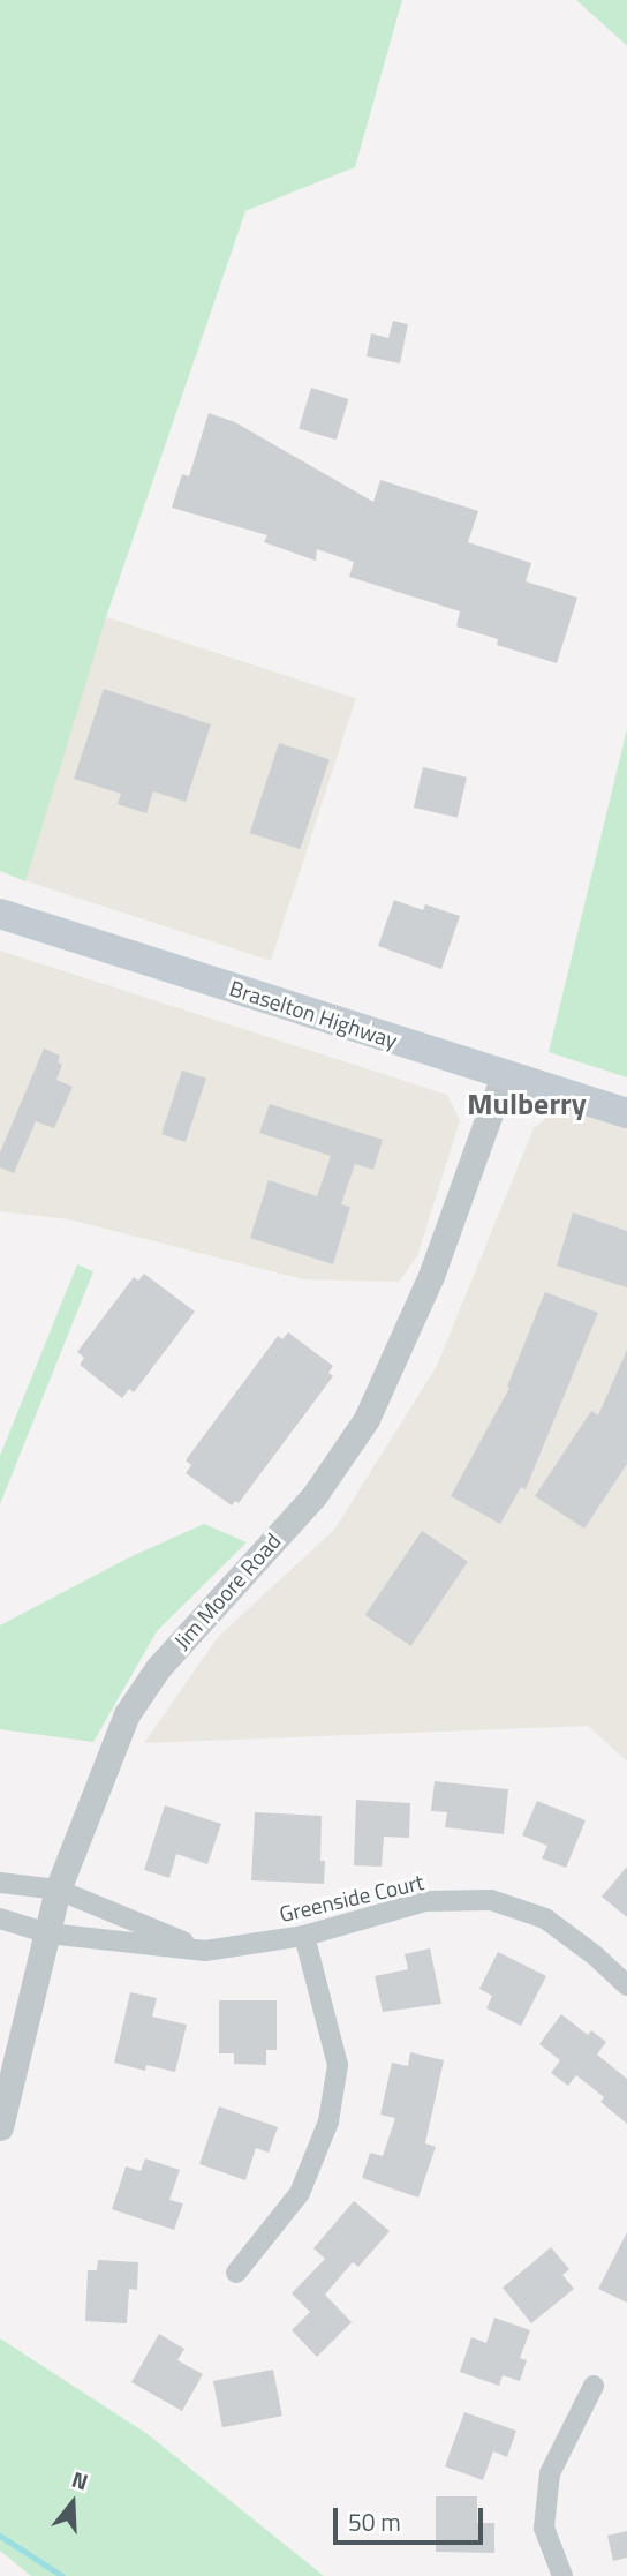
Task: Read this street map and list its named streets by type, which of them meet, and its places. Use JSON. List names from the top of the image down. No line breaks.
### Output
{"streets":{"main road":["Braselton Highway"],"street":["Jim Moore Road","Greenside Court"]},"crossings":[["Braselton Highway","Jim Moore Road"],["Jim Moore Road","Greenside Court"]],"districts":["Mulberry"],"scale_bar":"50 m","north":"top"}
